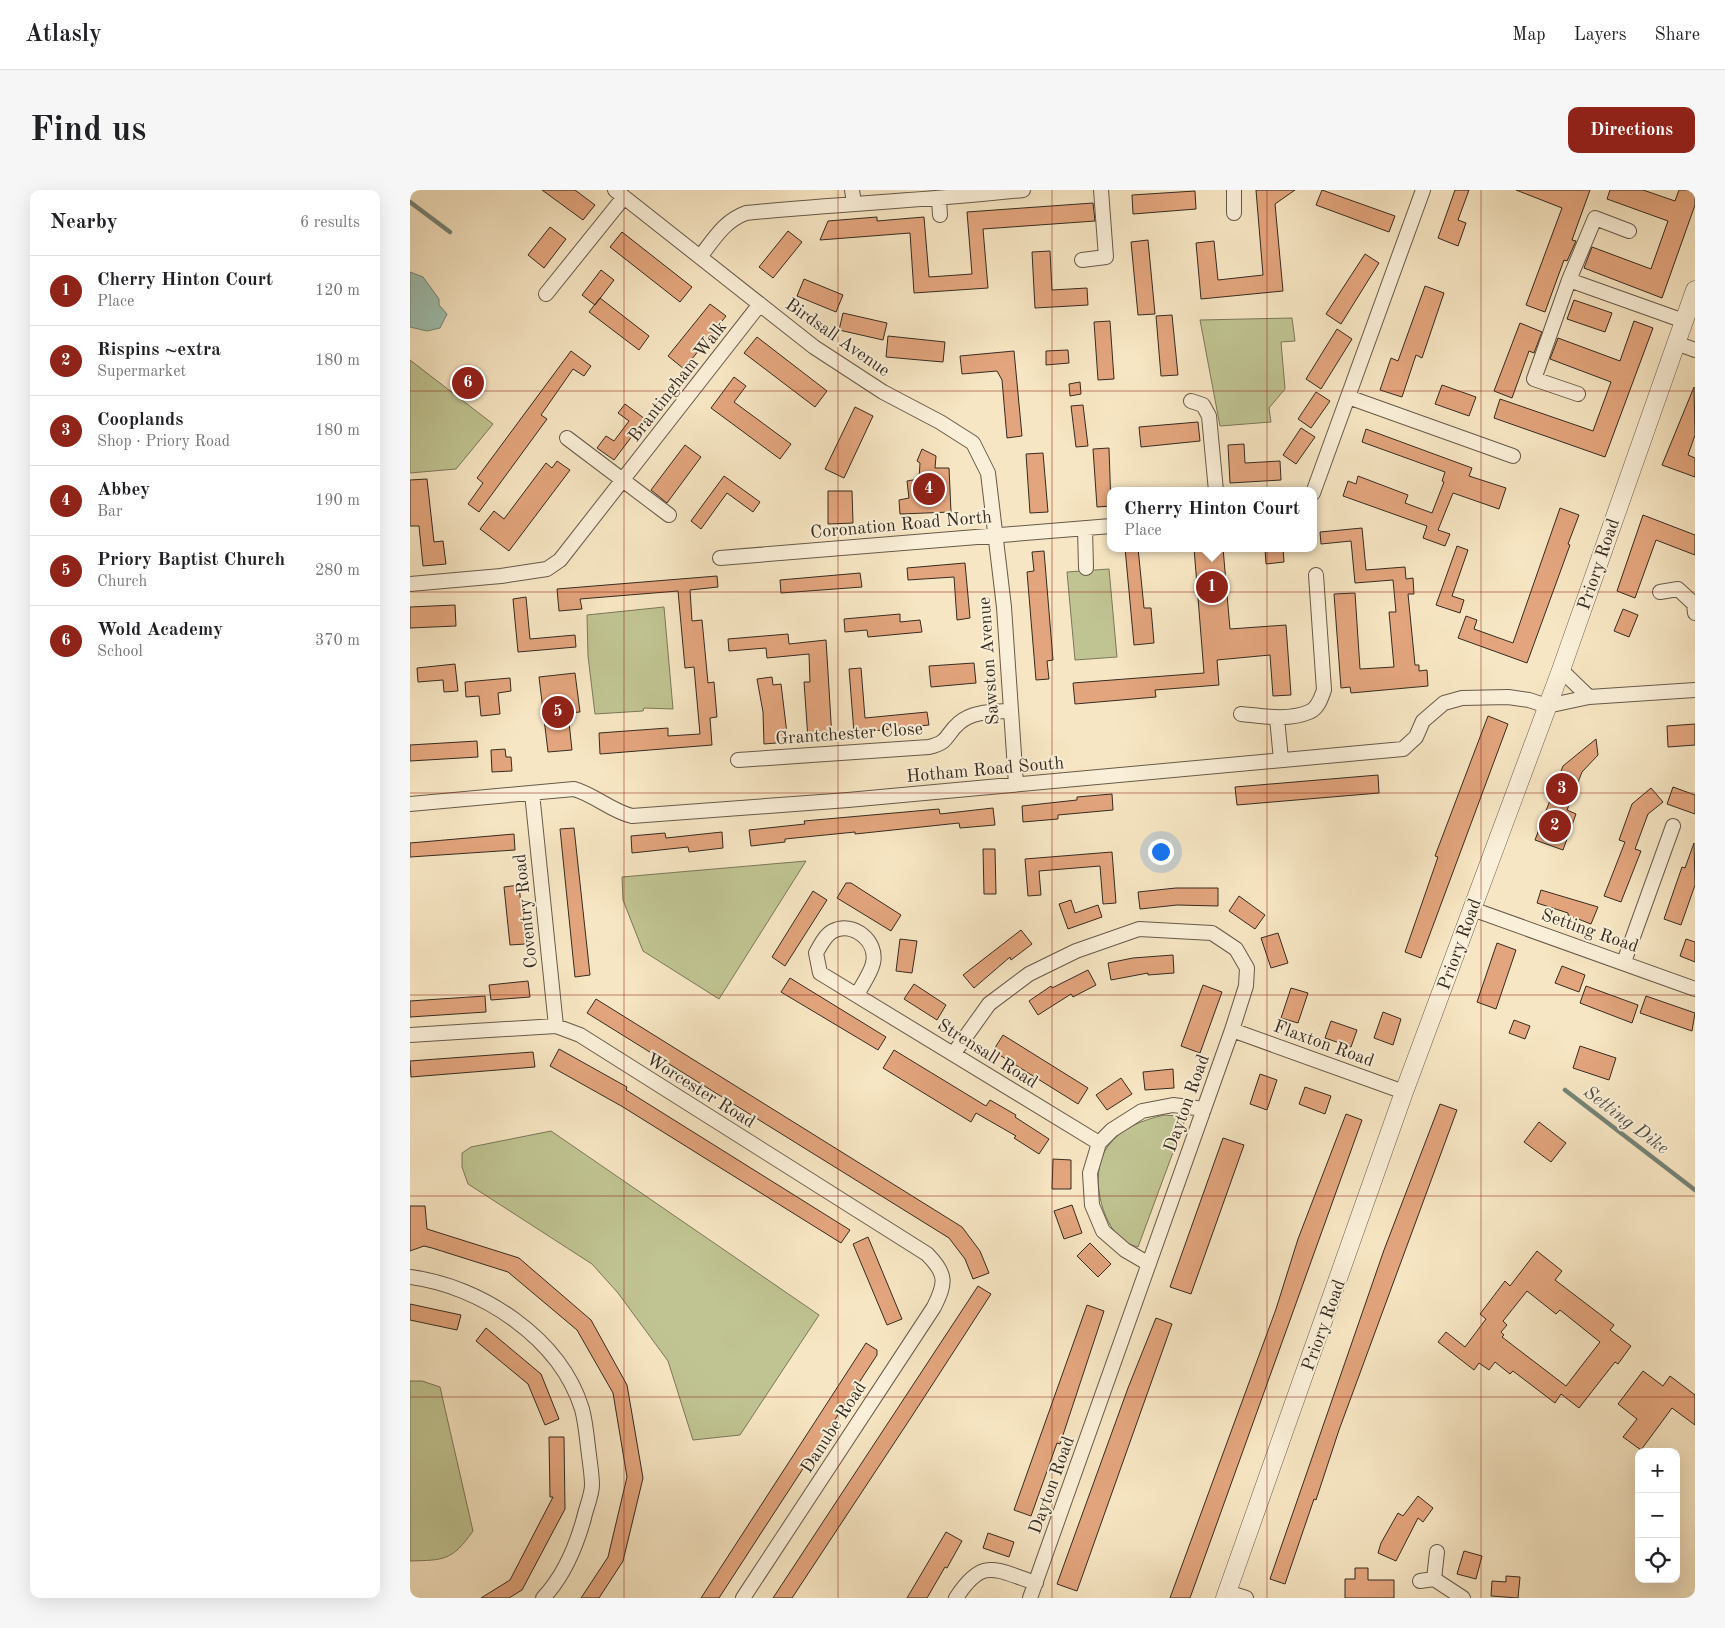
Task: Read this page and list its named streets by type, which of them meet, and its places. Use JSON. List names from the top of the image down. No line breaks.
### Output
{"streets":{"street":["Birdsall Avenue","Brantingham Walk","Coronation Road North","Priory Road","Sawston Avenue","Grantchester Close","Hotham Road South","Coventry Road","Setting Road","Flaxton Road","Strensall Road","Worcester Road","Dayton Road","Danube Road"]},"crossings":[["Birdsall Avenue","Brantingham Walk"],["Birdsall Avenue","Coronation Road North"],["Birdsall Avenue","Sawston Avenue"],["Coronation Road North","Sawston Avenue"],["Priory Road","Hotham Road South"],["Priory Road","Setting Road"],["Priory Road","Flaxton Road"],["Sawston Avenue","Grantchester Close"],["Sawston Avenue","Hotham Road South"],["Hotham Road South","Coventry Road"],["Coventry Road","Worcester Road"],["Flaxton Road","Dayton Road"],["Strensall Road","Dayton Road"],["Worcester Road","Danube Road"]],"water":["Setting Dike"],"page":{"header":"Atlasly","nav":["Map","Layers","Share"],"buttons":"Directions","title":"Find us","heading":["Nearby","6 results"],"list":[{"mark":"1","name":"Cherry Hinton Court","note":"Place","value":"120 m"},{"mark":"2","name":"Rispins ~extra","note":"Supermarket","value":"180 m"},{"mark":"3","name":"Cooplands","note":"Shop · Priory Road","value":"180 m"},{"mark":"4","name":"Abbey","note":"Bar","value":"190 m"},{"mark":"5","name":"Priory Baptist Church","note":"Church","value":"280 m"},{"mark":"6","name":"Wold Academy","note":"School","value":"370 m"}],"pins":["6","4","1","5","3","2"],"popup":["Cherry Hinton Court","Place"],"map_buttons":["+","−"]}}
